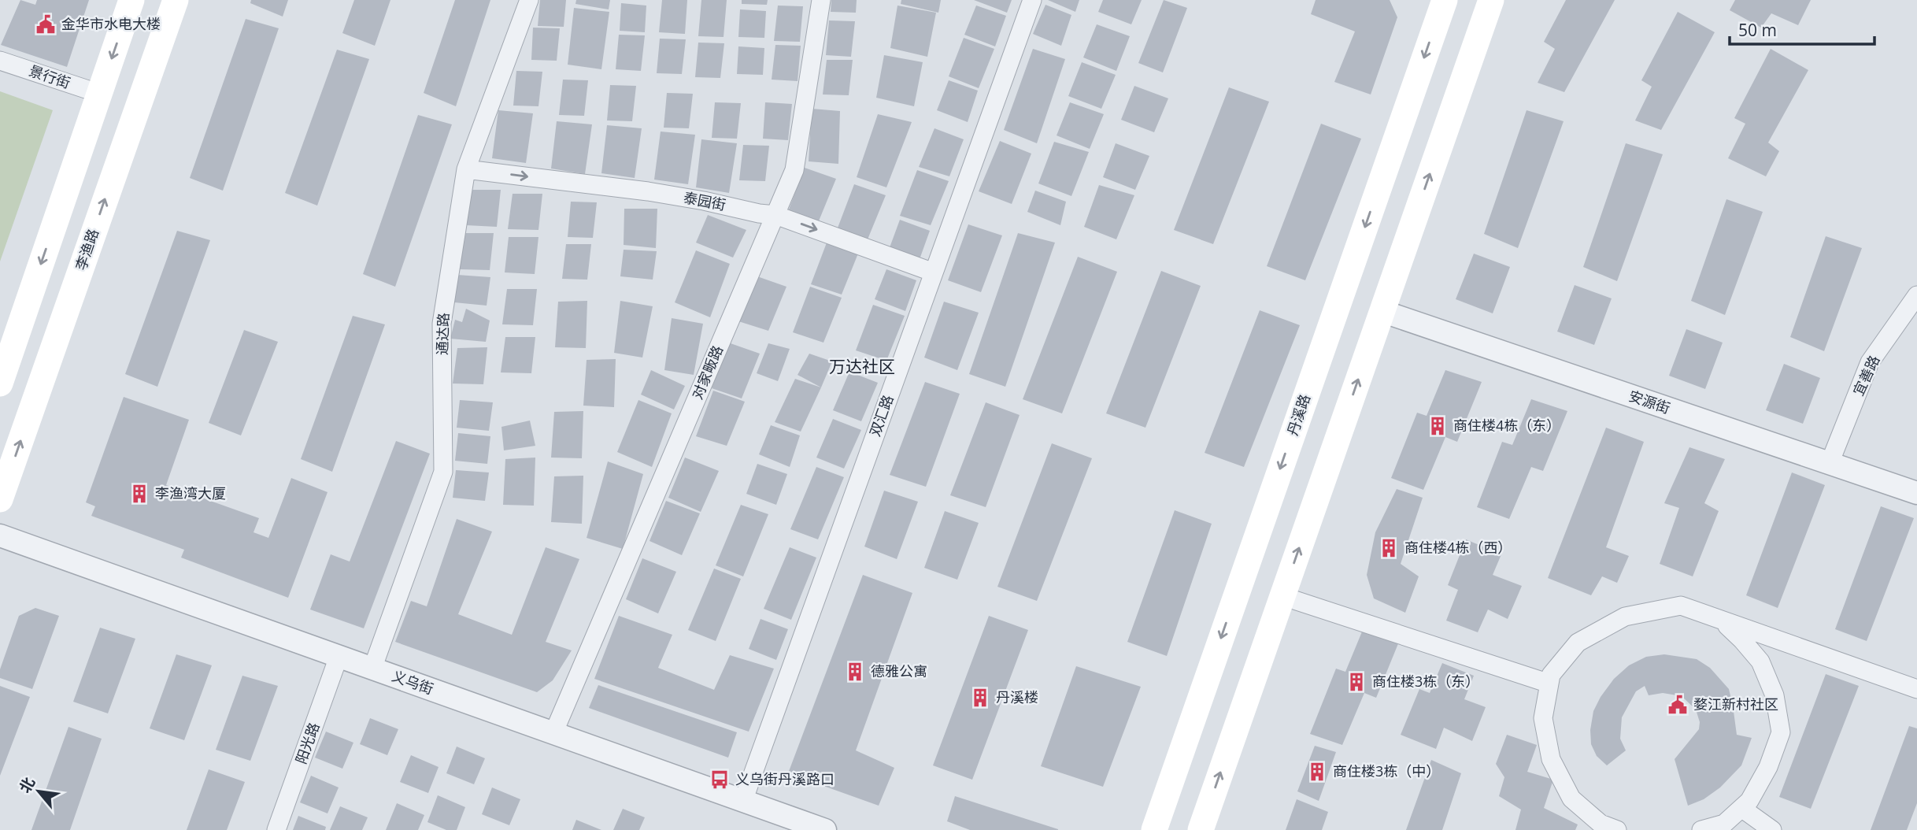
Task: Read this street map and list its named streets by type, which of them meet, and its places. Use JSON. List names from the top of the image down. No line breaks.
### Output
{"streets":{"main road":["李渔路","丹溪路"],"street":["景行街","泰园街","通达路","对家畈路","宜善路","安源街","双汇路","义乌街","阳光路"]},"crossings":[["泰园街","通达路"],["泰园街","对家畈路"],["泰园街","双汇路"],["通达路","义乌街"],["对家畈路","义乌街"],["宜善路","安源街"],["双汇路","义乌街"],["义乌街","阳光路"]],"one_way":["泰园街"],"districts":["万达社区"],"places":{"public building":["金华市水电大楼","婺江新村社区"],"building":["商住楼4栋（东）","李渔湾大厦","商住楼4栋（西）","德雅公寓","商住楼3栋（东）","丹溪楼","商住楼3栋（中）"],"bus stop":["义乌街丹溪路口"]},"scale_bar":"50 m","north":"top left"}
